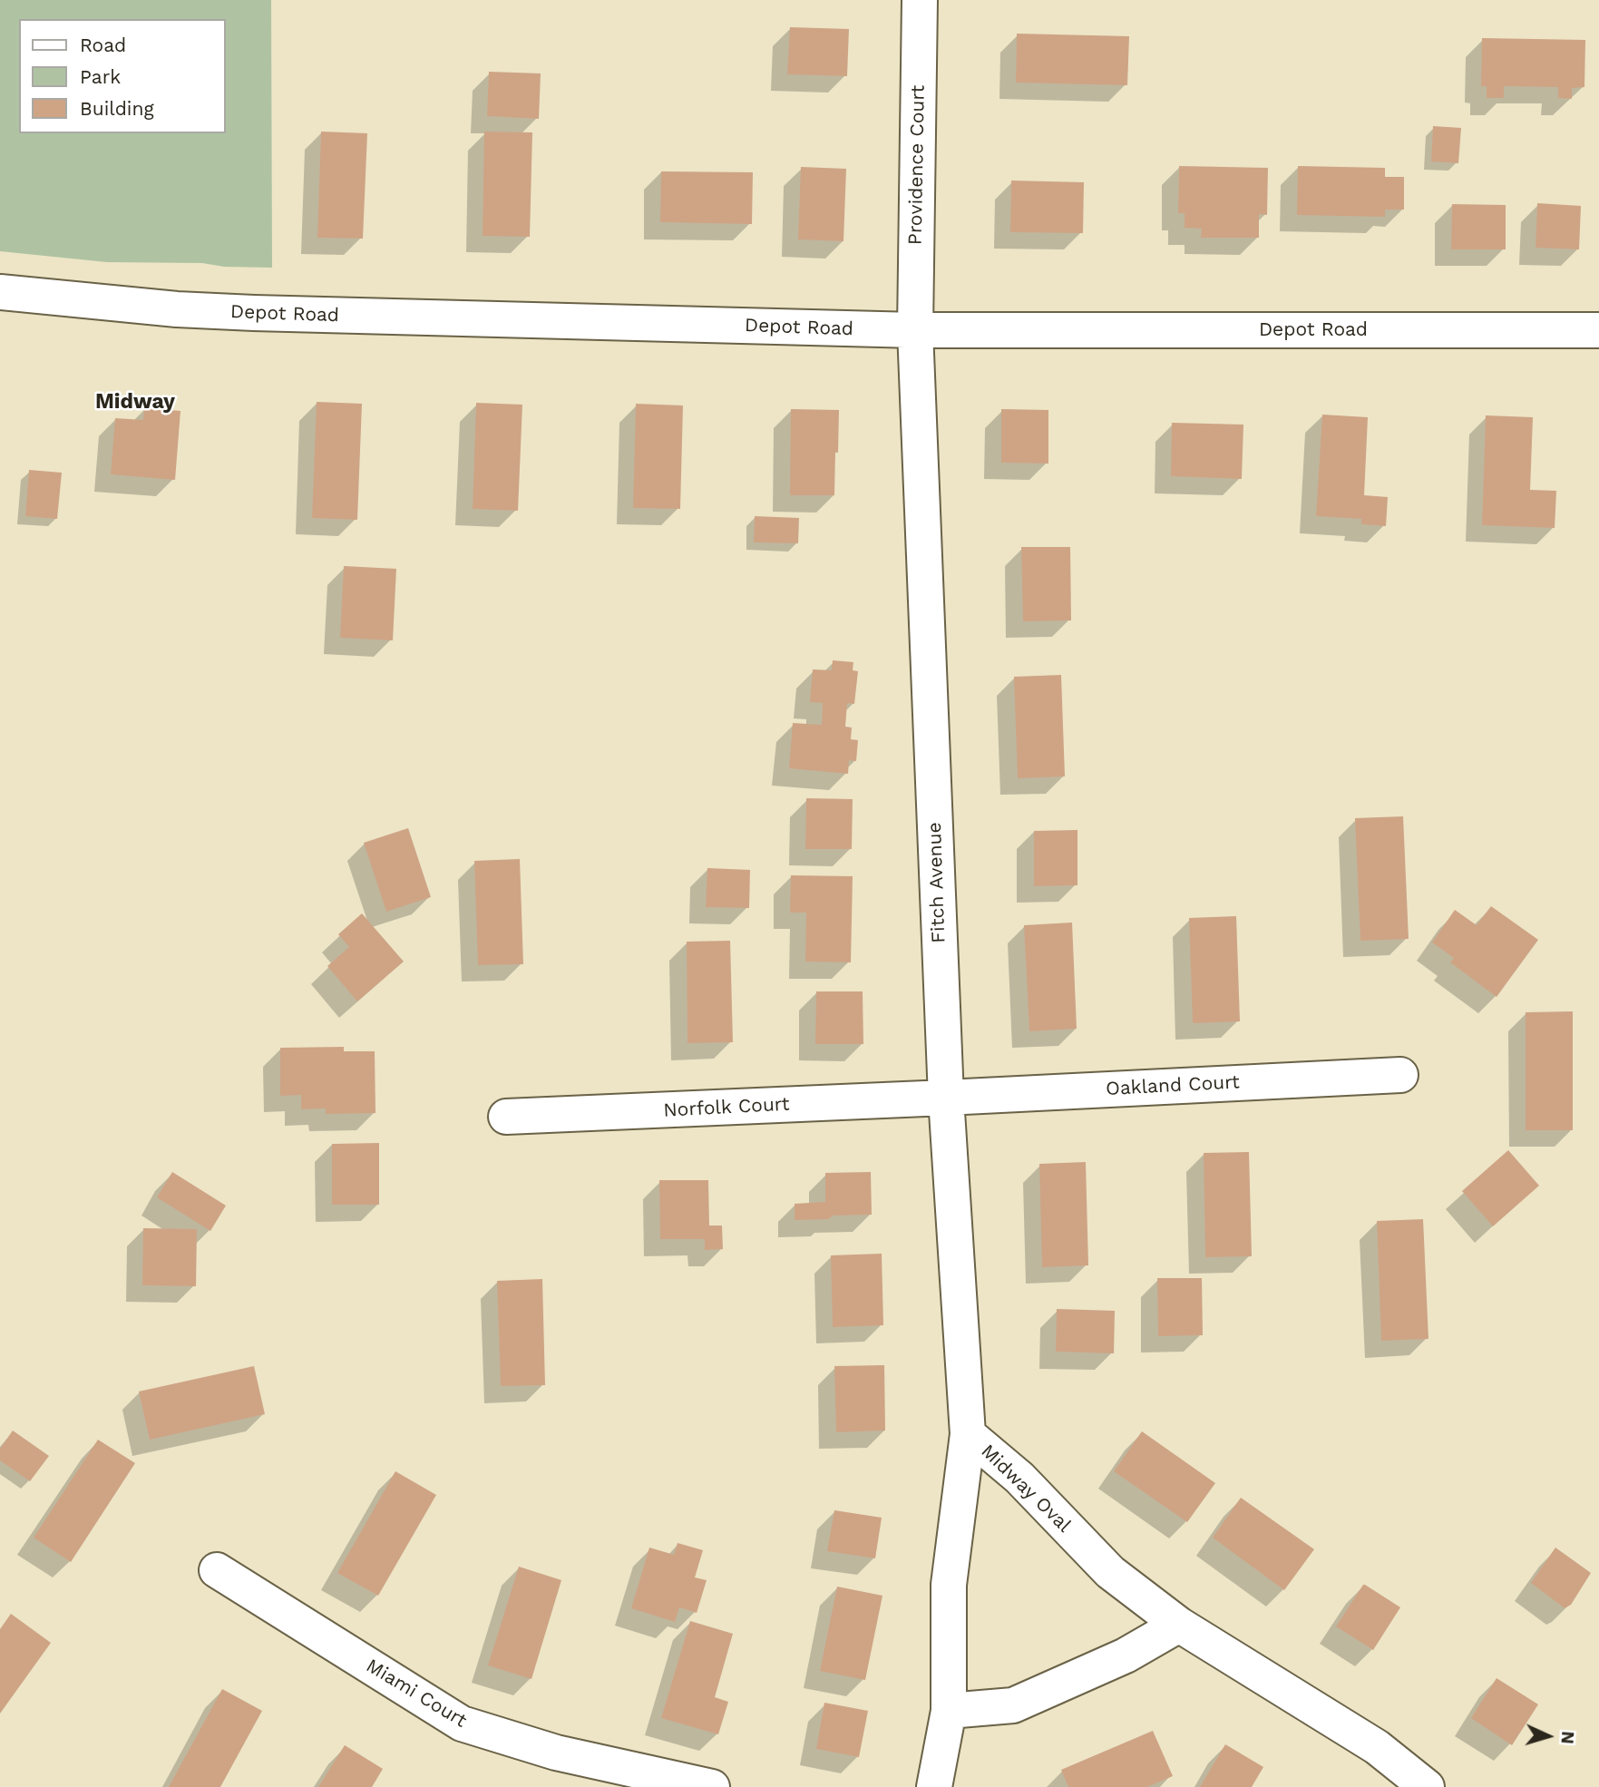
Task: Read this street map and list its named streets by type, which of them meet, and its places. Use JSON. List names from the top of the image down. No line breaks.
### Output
{"streets":{"street":["Providence Court","Depot Road","Fitch Avenue","Oakland Court","Norfolk Court","Midway Oval","Miami Court"]},"crossings":[["Providence Court","Depot Road"],["Providence Court","Fitch Avenue"],["Depot Road","Fitch Avenue"],["Fitch Avenue","Oakland Court"],["Fitch Avenue","Norfolk Court"],["Fitch Avenue","Midway Oval"],["Oakland Court","Norfolk Court"]],"districts":["Midway"],"legend":["Road","Park","Building"],"north":"right"}
